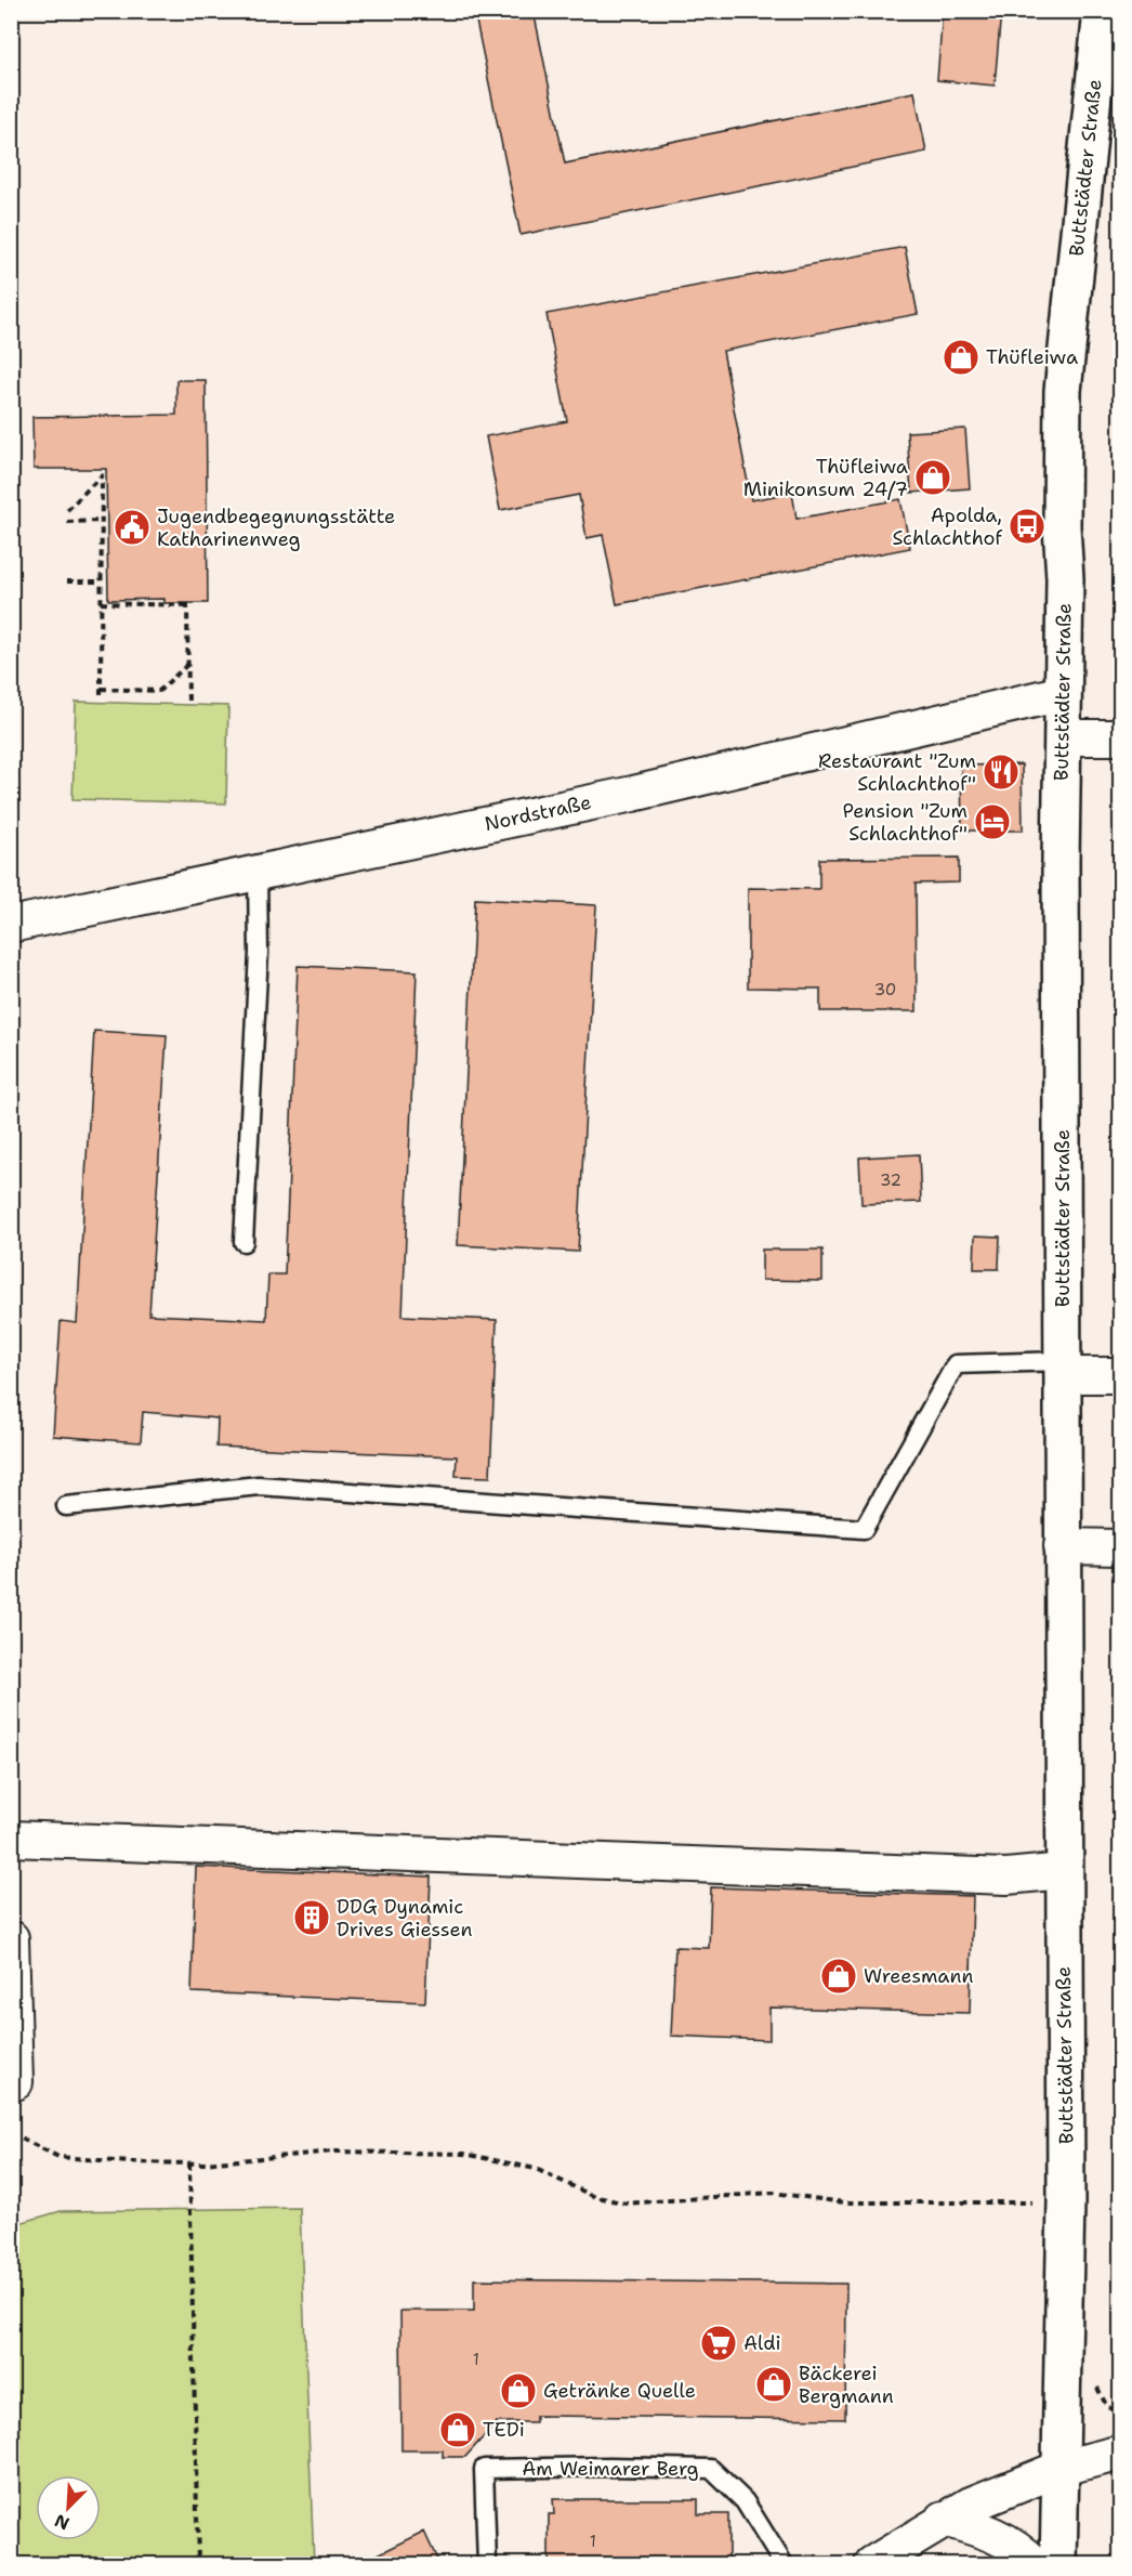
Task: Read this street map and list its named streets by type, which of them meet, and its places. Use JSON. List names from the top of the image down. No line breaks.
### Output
{"streets":{"street":["Buttstädter Straße","Nordstraße"],"lane":["Am Weimarer Berg"]},"crossings":[["Buttstädter Straße","Nordstraße"]],"places":{"shop":["Thüfleiwa","Thüfleiwa Minikonsum 24/7","Wreesmann","Bäckerei Bergmann","Getränke Quelle","TEDi"],"bus stop":["Apolda, Schlachthof"],"public building":["Jugendbegegnungsstätte Katharinenweg"],"restaurant":["Restaurant \"Zum Schlachthof\""],"hotel":["Pension \"Zum Schlachthof\""],"building":["DDG Dynamic Drives Giessen"],"supermarket":["Aldi"]},"house_numbers":["30","32","1","1"],"north":"bottom left"}
